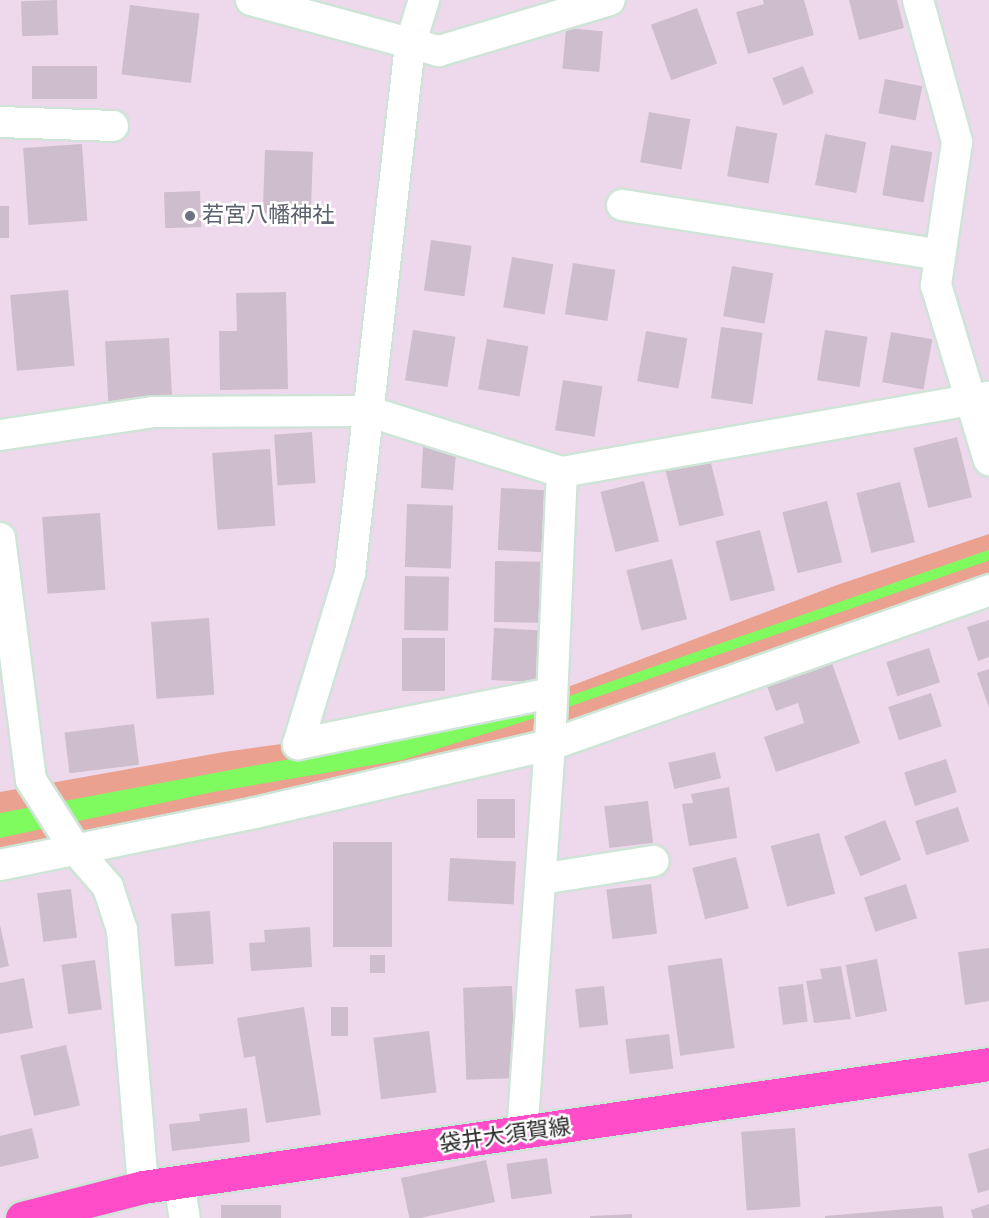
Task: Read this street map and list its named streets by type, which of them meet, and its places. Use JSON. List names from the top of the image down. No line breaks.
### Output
{"streets":{"main road":["袋井大須賀線"]},"places":["若宮八幡神社"]}
